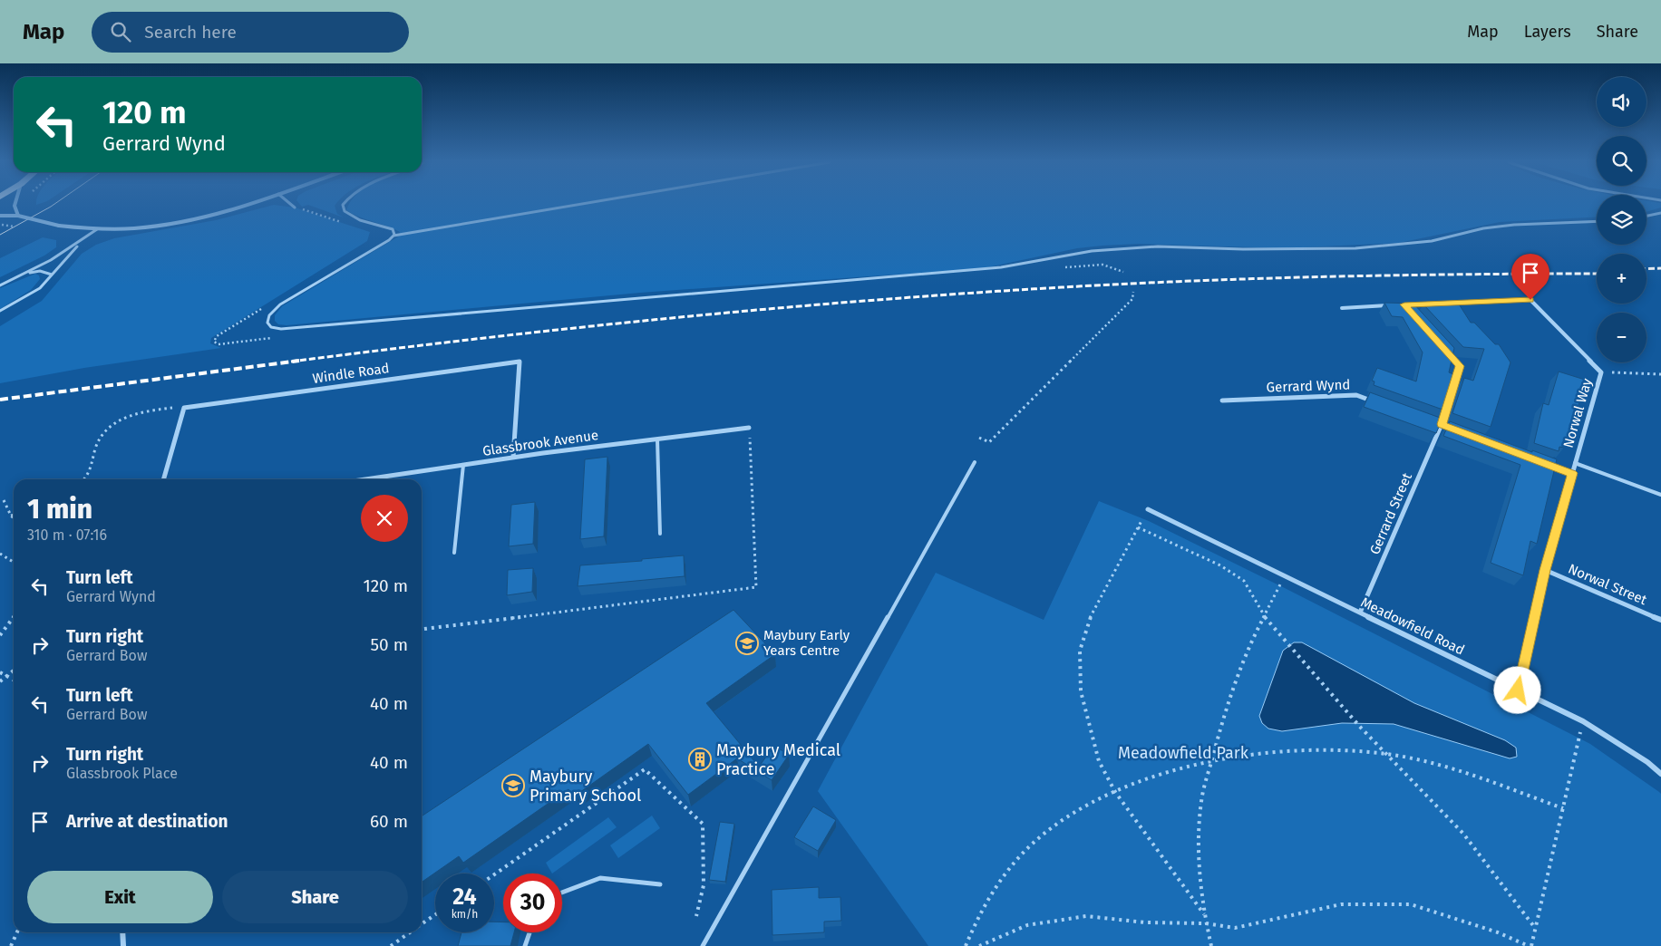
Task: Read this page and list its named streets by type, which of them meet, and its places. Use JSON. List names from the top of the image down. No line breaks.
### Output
{"streets":{"street":["Windle Road","Gerrard Wynd","Norwal Way","Glassbrook Avenue","Gerrard Street","Norwal Street","Meadowfield Road"]},"crossings":[["Windle Road","Glassbrook Avenue"],["Norwal Way","Norwal Street"],["Norwal Way","Meadowfield Road"],["Gerrard Street","Meadowfield Road"]],"parks":["Meadowfield Park"],"places":{"school or university":["Maybury Early Years Centre","Maybury Primary School"],"building":["Maybury Medical Practice"]},"page":{"header":"Map","search":"Search here","nav":["Map","Layers","Share"],"map_buttons":["+","−"],"turn":["120 m","Gerrard Wynd"],"heading":["1 min","310 m · 07:16"],"list":[{"name":"Turn left","note":"Gerrard Wynd","value":"120 m"},{"name":"Turn right","note":"Gerrard Bow","value":"50 m"},{"name":"Turn left","note":"Gerrard Bow","value":"40 m"},{"name":"Turn right","note":"Glassbrook Place","value":"40 m"},{"name":"Arrive at destination","value":"60 m"}],"buttons":["Exit","Share"],"speed":"24 km/h","limit":"30"}}
